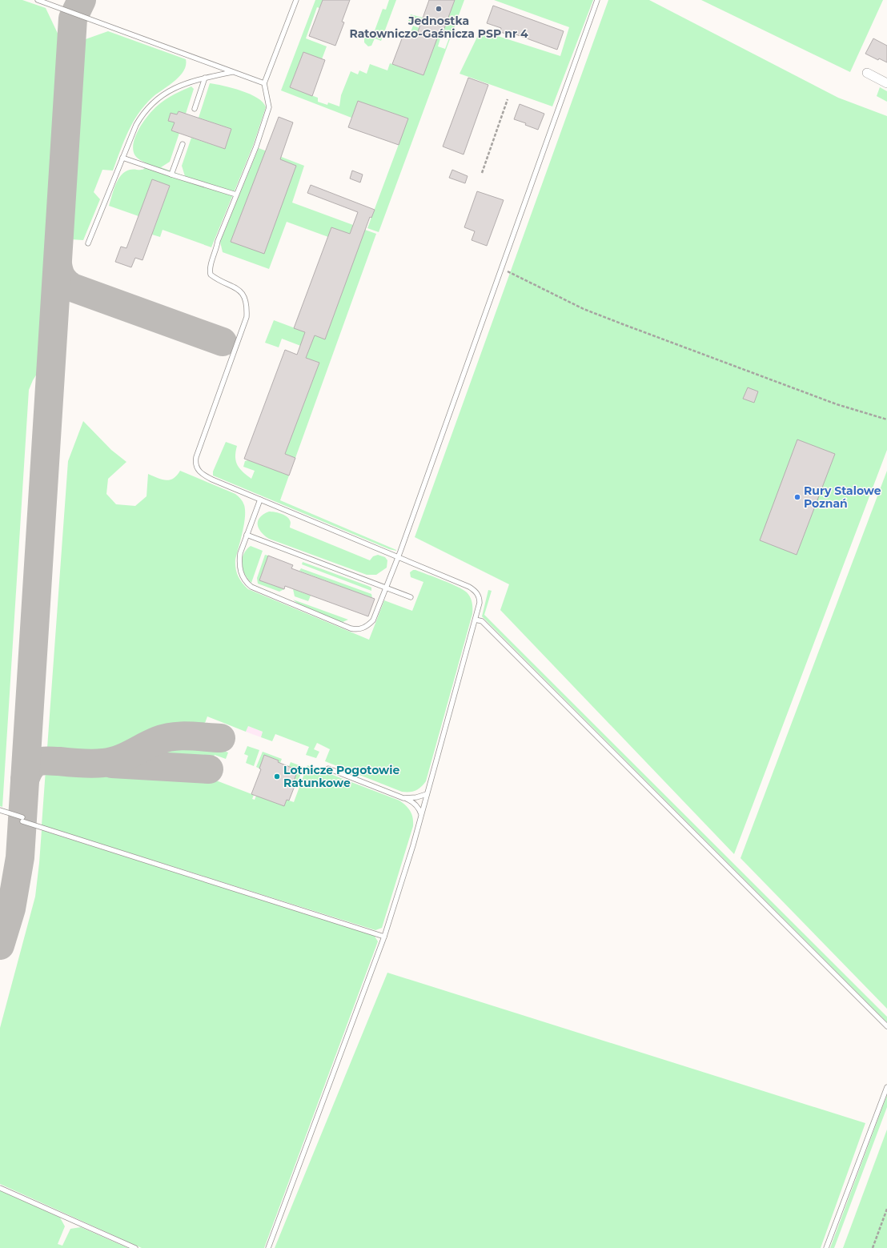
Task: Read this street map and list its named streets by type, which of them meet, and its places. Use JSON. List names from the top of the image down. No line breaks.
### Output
{"places":["Jednostka Ratowniczo-Gaśnicza PSP nr 4","Rury Stalowe Poznań","Lotnicze Pogotowie Ratunkowe"]}
